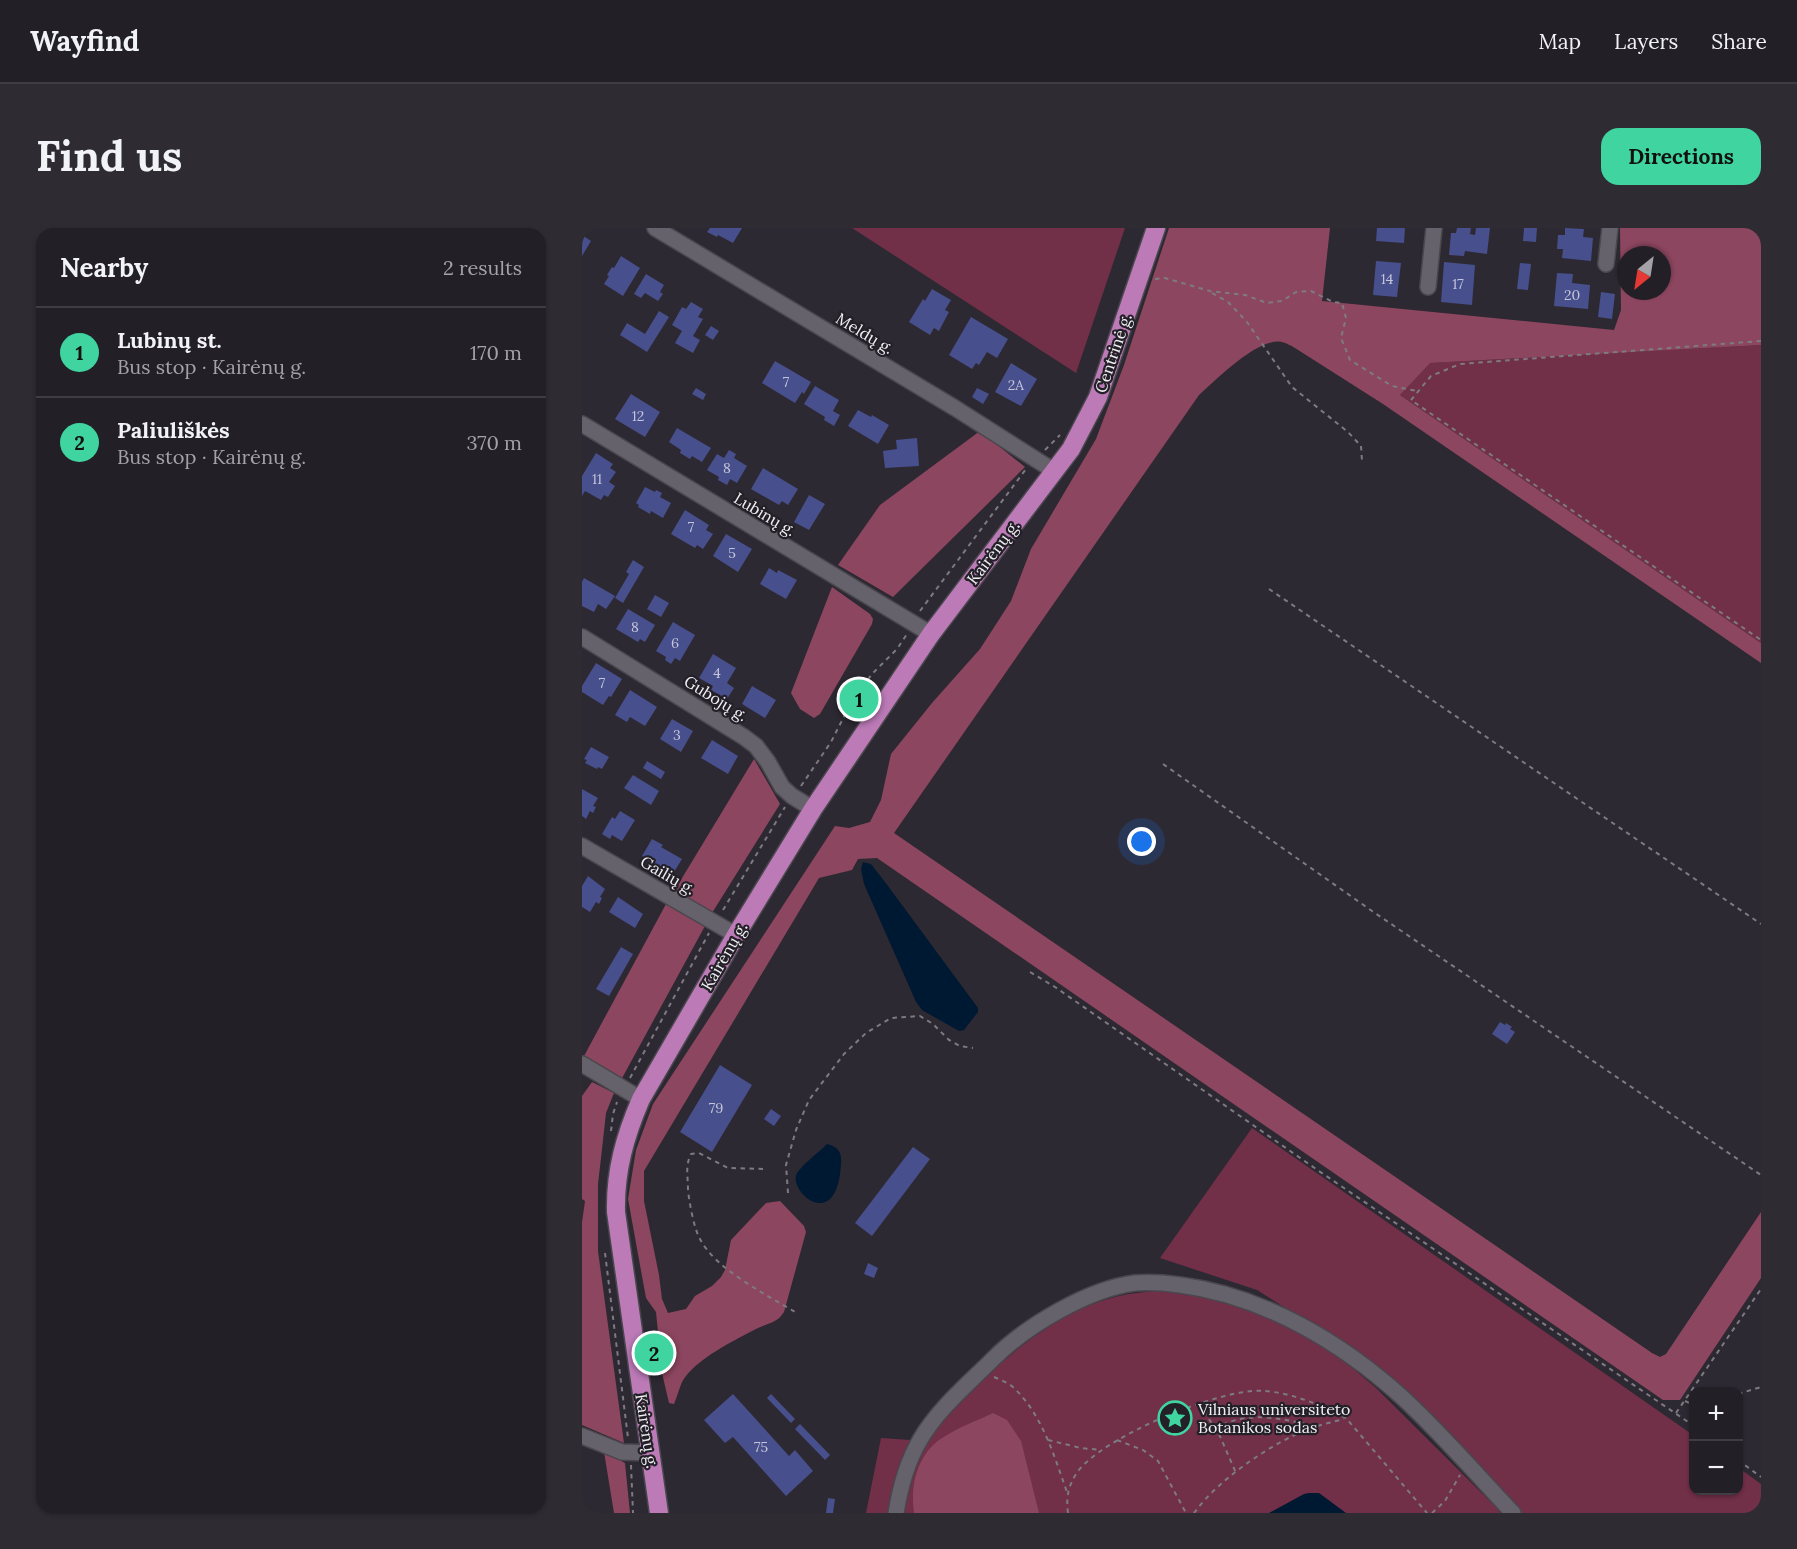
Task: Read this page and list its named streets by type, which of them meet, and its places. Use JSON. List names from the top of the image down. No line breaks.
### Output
{"streets":{"main road":["Centrinė g.","Kairėnų g."],"street":["Meldų g.","Lubinų g.","Gubojų g.","Gailių g."]},"crossings":[["Meldų g.","Centrinė g."],["Meldų g.","Kairėnų g."],["Centrinė g.","Kairėnų g."],["Lubinų g.","Kairėnų g."],["Kairėnų g.","Gubojų g."],["Kairėnų g.","Gailių g."]],"places":{"place":["Vilniaus universiteto Botanikos sodas"]},"house_numbers":["14","17","20","7","2A","12","8","11","7","5","8","6","4","7","3","79","75"],"north":"bottom left","page":{"header":"Wayfind","nav":["Map","Layers","Share"],"buttons":"Directions","title":"Find us","heading":["Nearby","2 results"],"list":[{"mark":"1","name":"Lubinų st.","note":"Bus stop · Kairėnų g.","value":"170 m"},{"mark":"2","name":"Paliuliškės","note":"Bus stop · Kairėnų g.","value":"370 m"}],"pins":["1","2"],"map_buttons":["+","−"]}}
